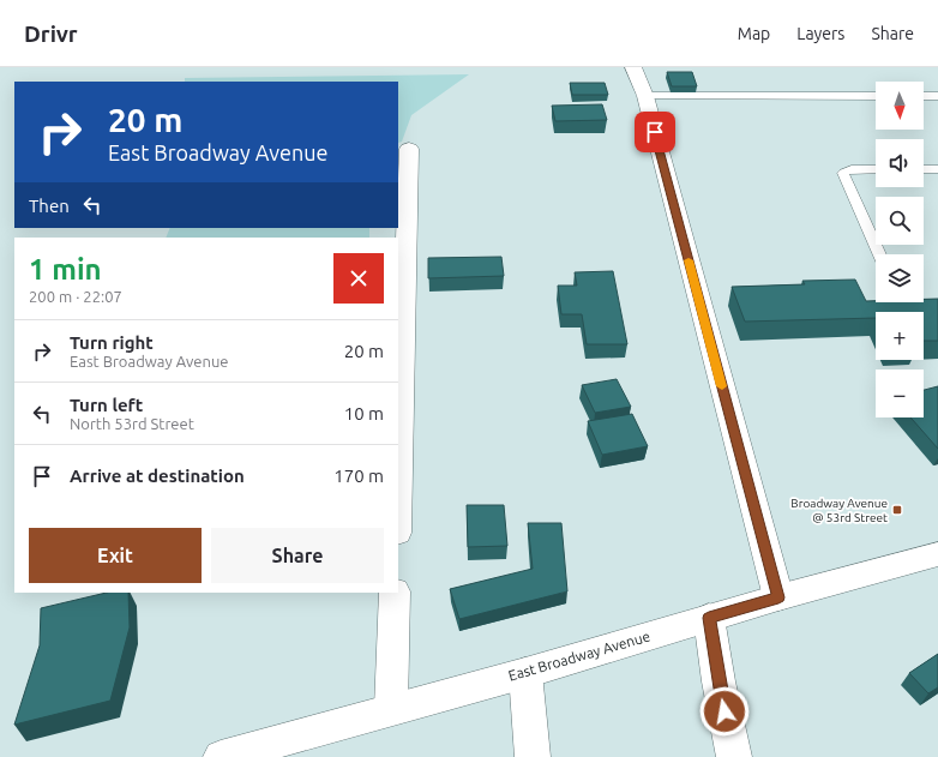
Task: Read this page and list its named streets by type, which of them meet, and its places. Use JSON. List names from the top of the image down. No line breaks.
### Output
{"streets":{"street":["East Broadway Avenue"]},"places":{"transit":["Broadway Avenue @ 53rd Street"]},"north":"bottom","page":{"header":"Drivr","nav":["Map","Layers","Share"],"map_buttons":["+","−"],"turn":["20 m","East Broadway Avenue"],"then":"Then","heading":["1 min","200 m · 22:07"],"list":[{"name":"Turn right","note":"East Broadway Avenue","value":"20 m"},{"name":"Turn left","note":"North 53rd Street","value":"10 m"},{"name":"Arrive at destination","value":"170 m"}],"buttons":["Exit","Share"]}}
